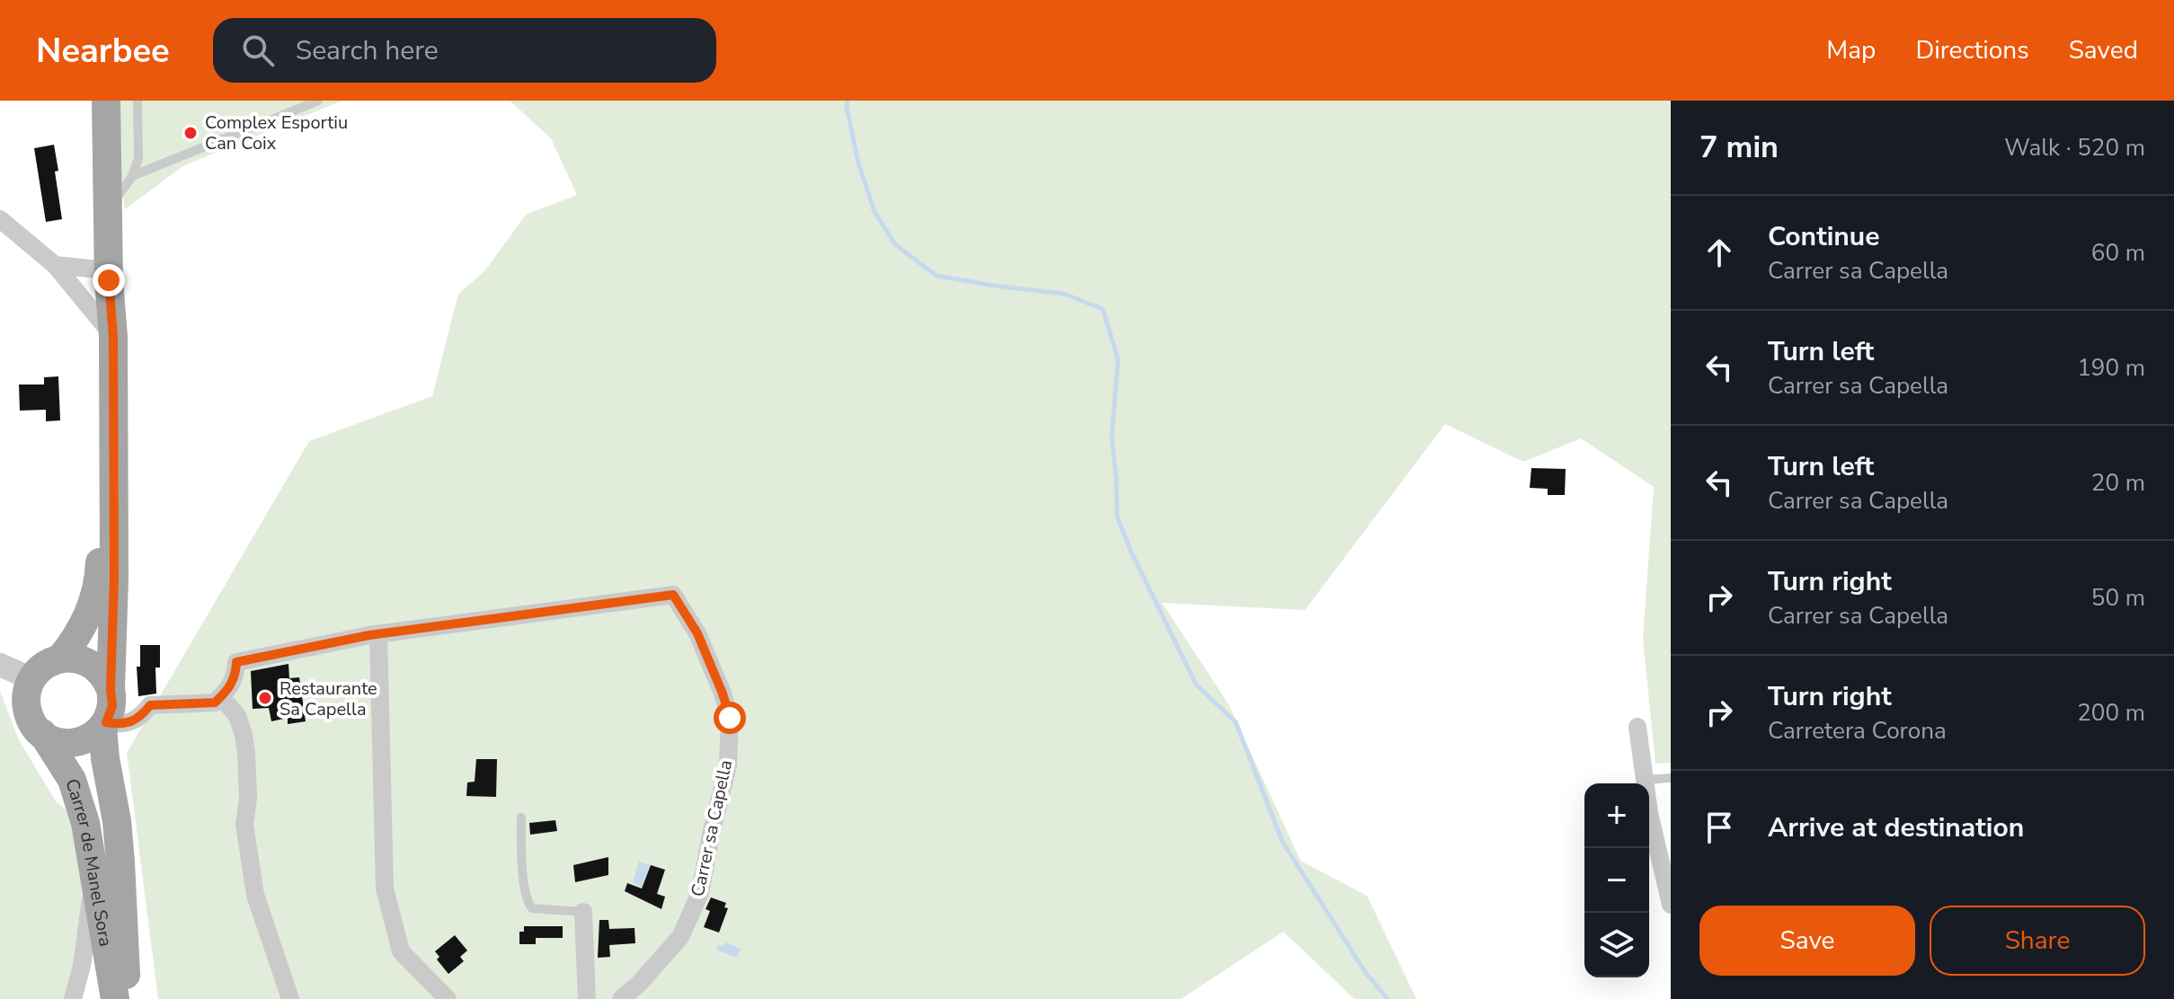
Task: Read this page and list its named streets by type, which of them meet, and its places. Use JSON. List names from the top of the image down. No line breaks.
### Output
{"streets":{"main road":["Carrer de Manel Sora"],"street":["Carrer sa Capella"]},"places":["Complex Esportiu Can Coix","Restaurante Sa Capella"],"page":{"header":"Nearbee","search":"Search here","nav":["Map","Directions","Saved"],"heading":["7 min","Walk · 520 m"],"list":[["Continue","Carrer sa Capella","60 m"],["Turn left","Carrer sa Capella","190 m"],["Turn left","Carrer sa Capella","20 m"],["Turn right","Carrer sa Capella","50 m"],["Turn right","Carretera Corona","200 m"],"Arrive at destination"],"map_buttons":["+","−"],"buttons":["Save","Share"]}}
